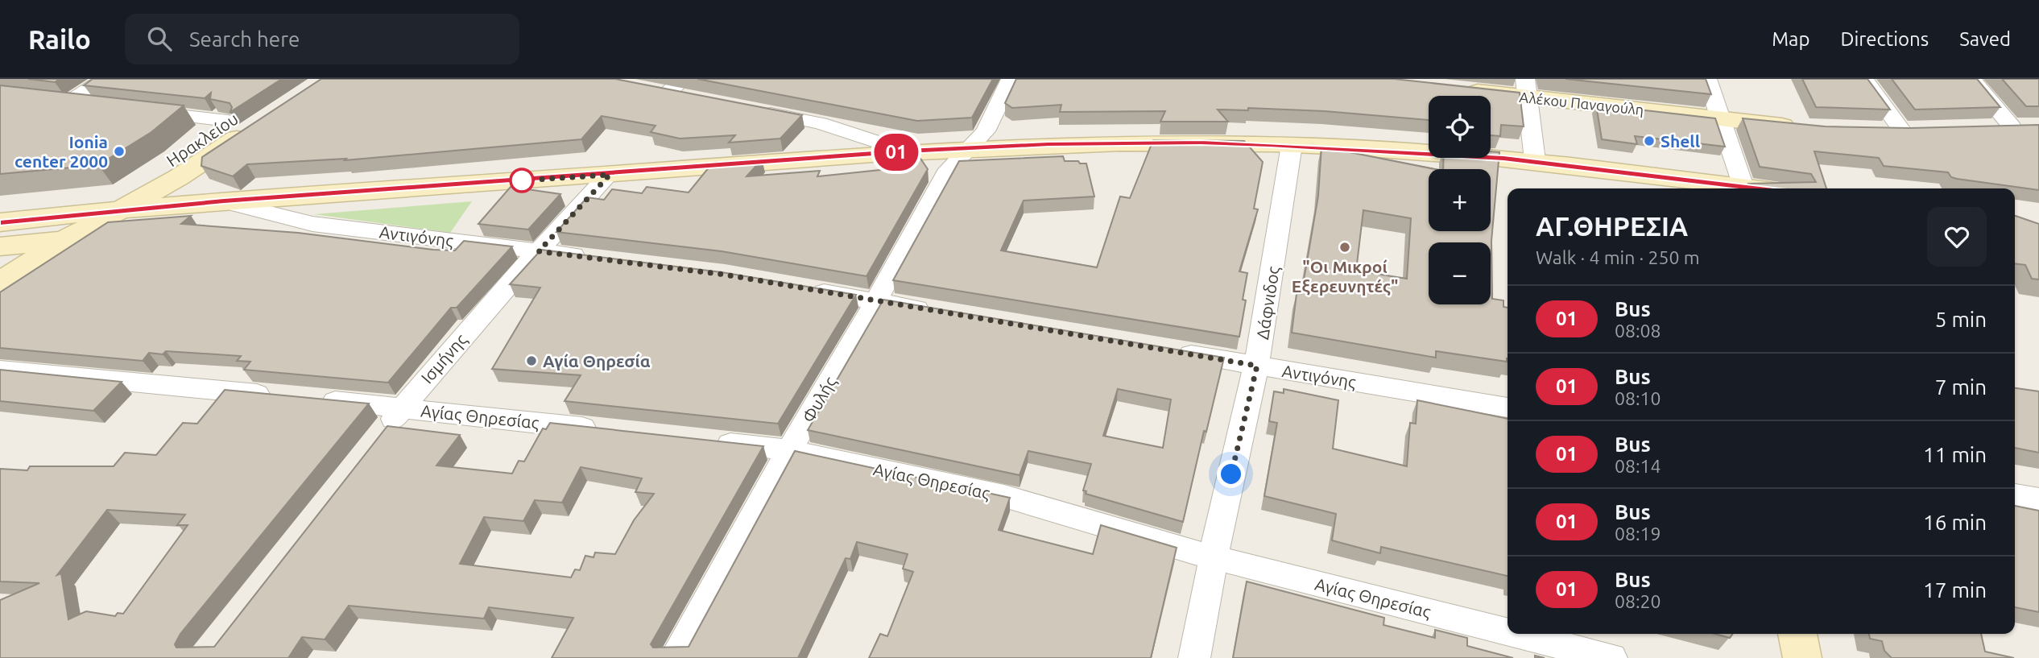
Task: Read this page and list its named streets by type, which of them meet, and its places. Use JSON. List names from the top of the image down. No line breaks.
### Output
{"streets":{"street":["Αλέκου Παναγούλη","Ηρακλείου","Αντιγόνης","Δάφνιδος","Ισμήνης","Φυλής","Αγίας Θηρεσίας"]},"crossings":[["Αντιγόνης","Δάφνιδος"],["Αντιγόνης","Ισμήνης"],["Δάφνιδος","Αγίας Θηρεσίας"],["Ισμήνης","Αγίας Θηρεσίας"],["Φυλής","Αγίας Θηρεσίας"]],"places":["Shell","Ionia center 2000","\"Οι Μικροί Εξερευνητές\"","Αγία Θηρεσία"],"lines":["bus line 01"],"page":{"header":"Railo","search":"Search here","nav":["Map","Directions","Saved"],"on_map":"01","map_buttons":["+","−"],"heading":["ΑΓ.ΘΗΡΕΣΙΑ","Walk · 4 min · 250 m"],"list":[{"mark":"01","name":"Bus","note":"08:08","value":"5 min"},{"mark":"01","name":"Bus","note":"08:10","value":"7 min"},{"mark":"01","name":"Bus","note":"08:14","value":"11 min"},{"mark":"01","name":"Bus","note":"08:19","value":"16 min"},{"mark":"01","name":"Bus","note":"08:20","value":"17 min"}]}}
